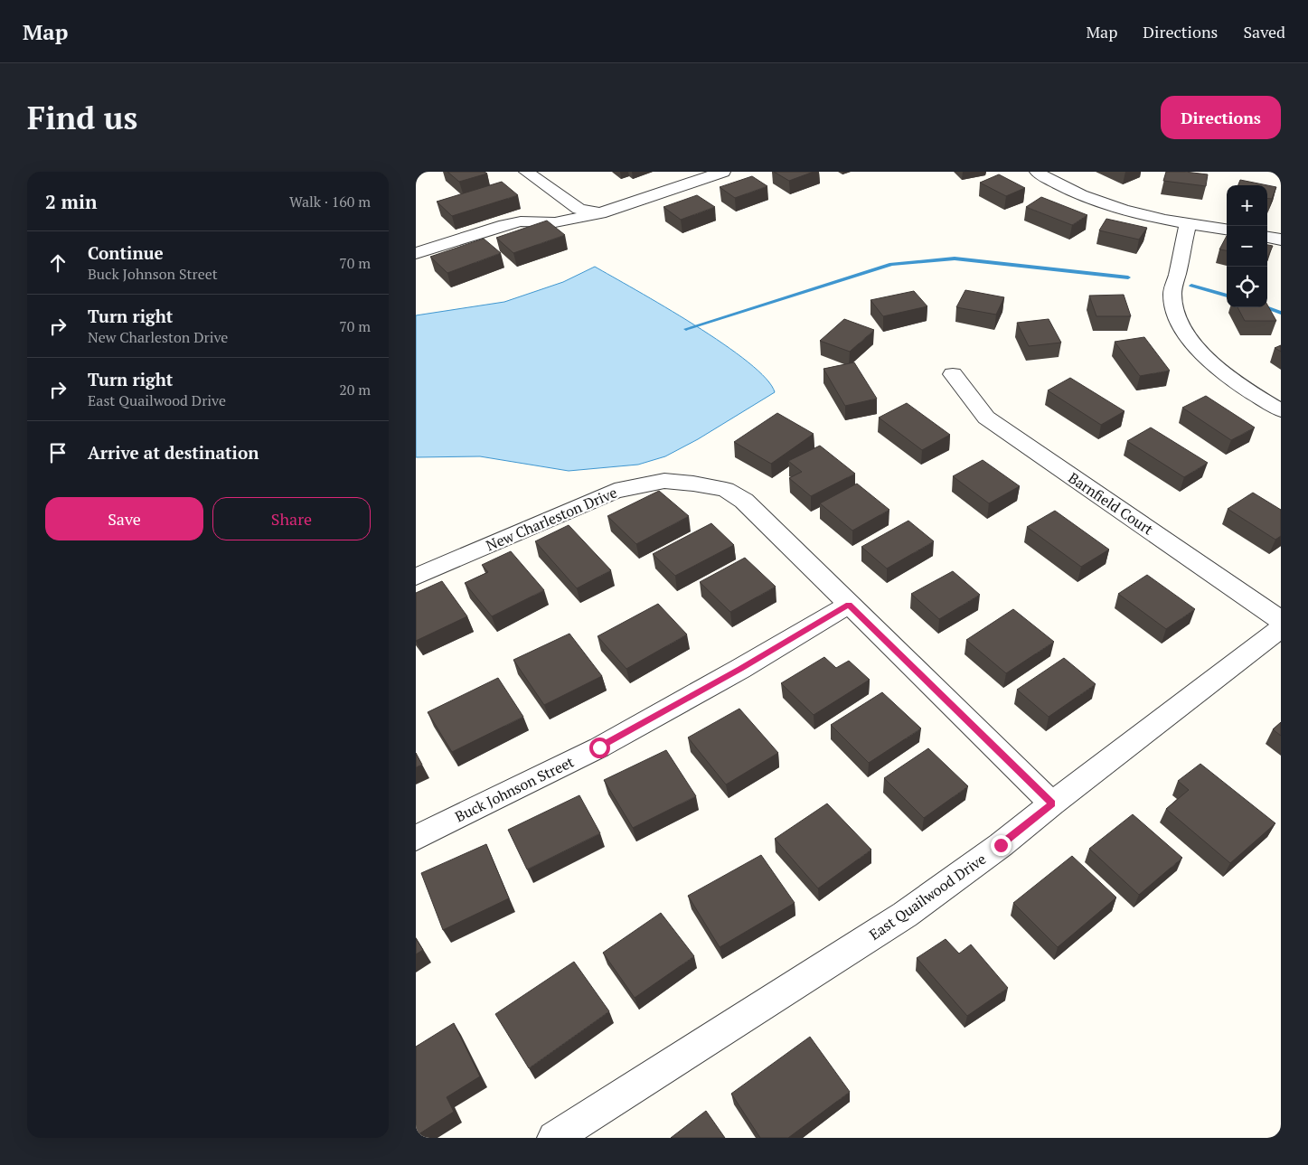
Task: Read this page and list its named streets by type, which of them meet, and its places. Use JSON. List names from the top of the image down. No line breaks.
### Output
{"streets":{"street":["Barnfield Court","New Charleston Drive","Buck Johnson Street","East Quailwood Drive"]},"crossings":[["New Charleston Drive","Buck Johnson Street"],["New Charleston Drive","East Quailwood Drive"]],"page":{"header":"Map","nav":["Map","Directions","Saved"],"buttons":["Directions",["Save","Share"]],"title":"Find us","heading":["2 min","Walk · 160 m"],"map_buttons":["+","−"],"list":[["Continue","Buck Johnson Street","70 m"],["Turn right","New Charleston Drive","70 m"],["Turn right","East Quailwood Drive","20 m"],"Arrive at destination"]}}
